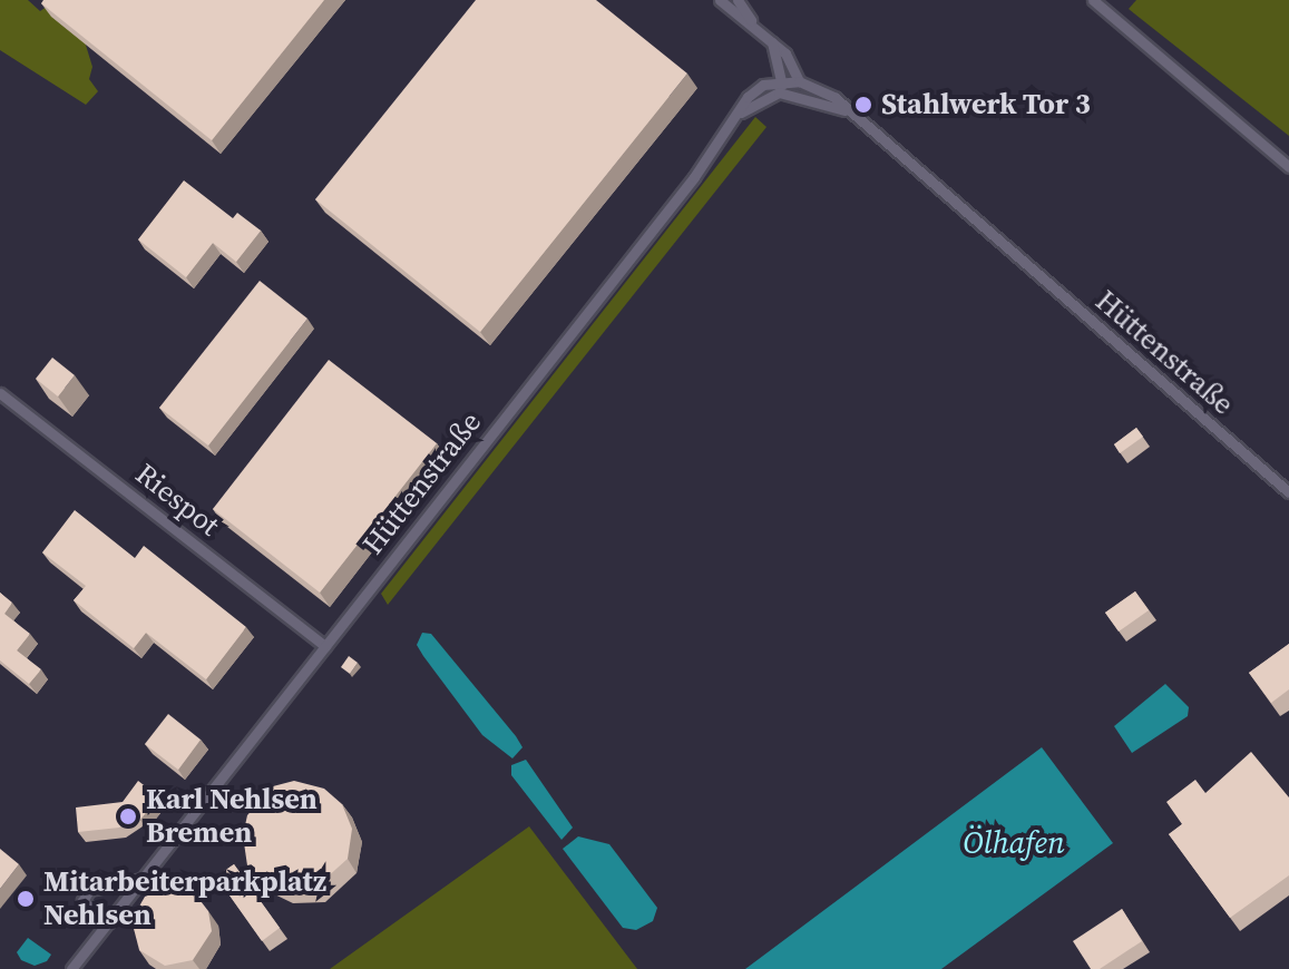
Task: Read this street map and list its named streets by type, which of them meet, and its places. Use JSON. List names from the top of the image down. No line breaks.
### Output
{"streets":{"street":["Hüttenstraße","Riespot"]},"crossings":[["Hüttenstraße","Riespot"]],"water":["Ölhafen"],"places":["Stahlwerk Tor 3","Karl Nehlsen Bremen","Mitarbeiterparkplatz Nehlsen"]}
